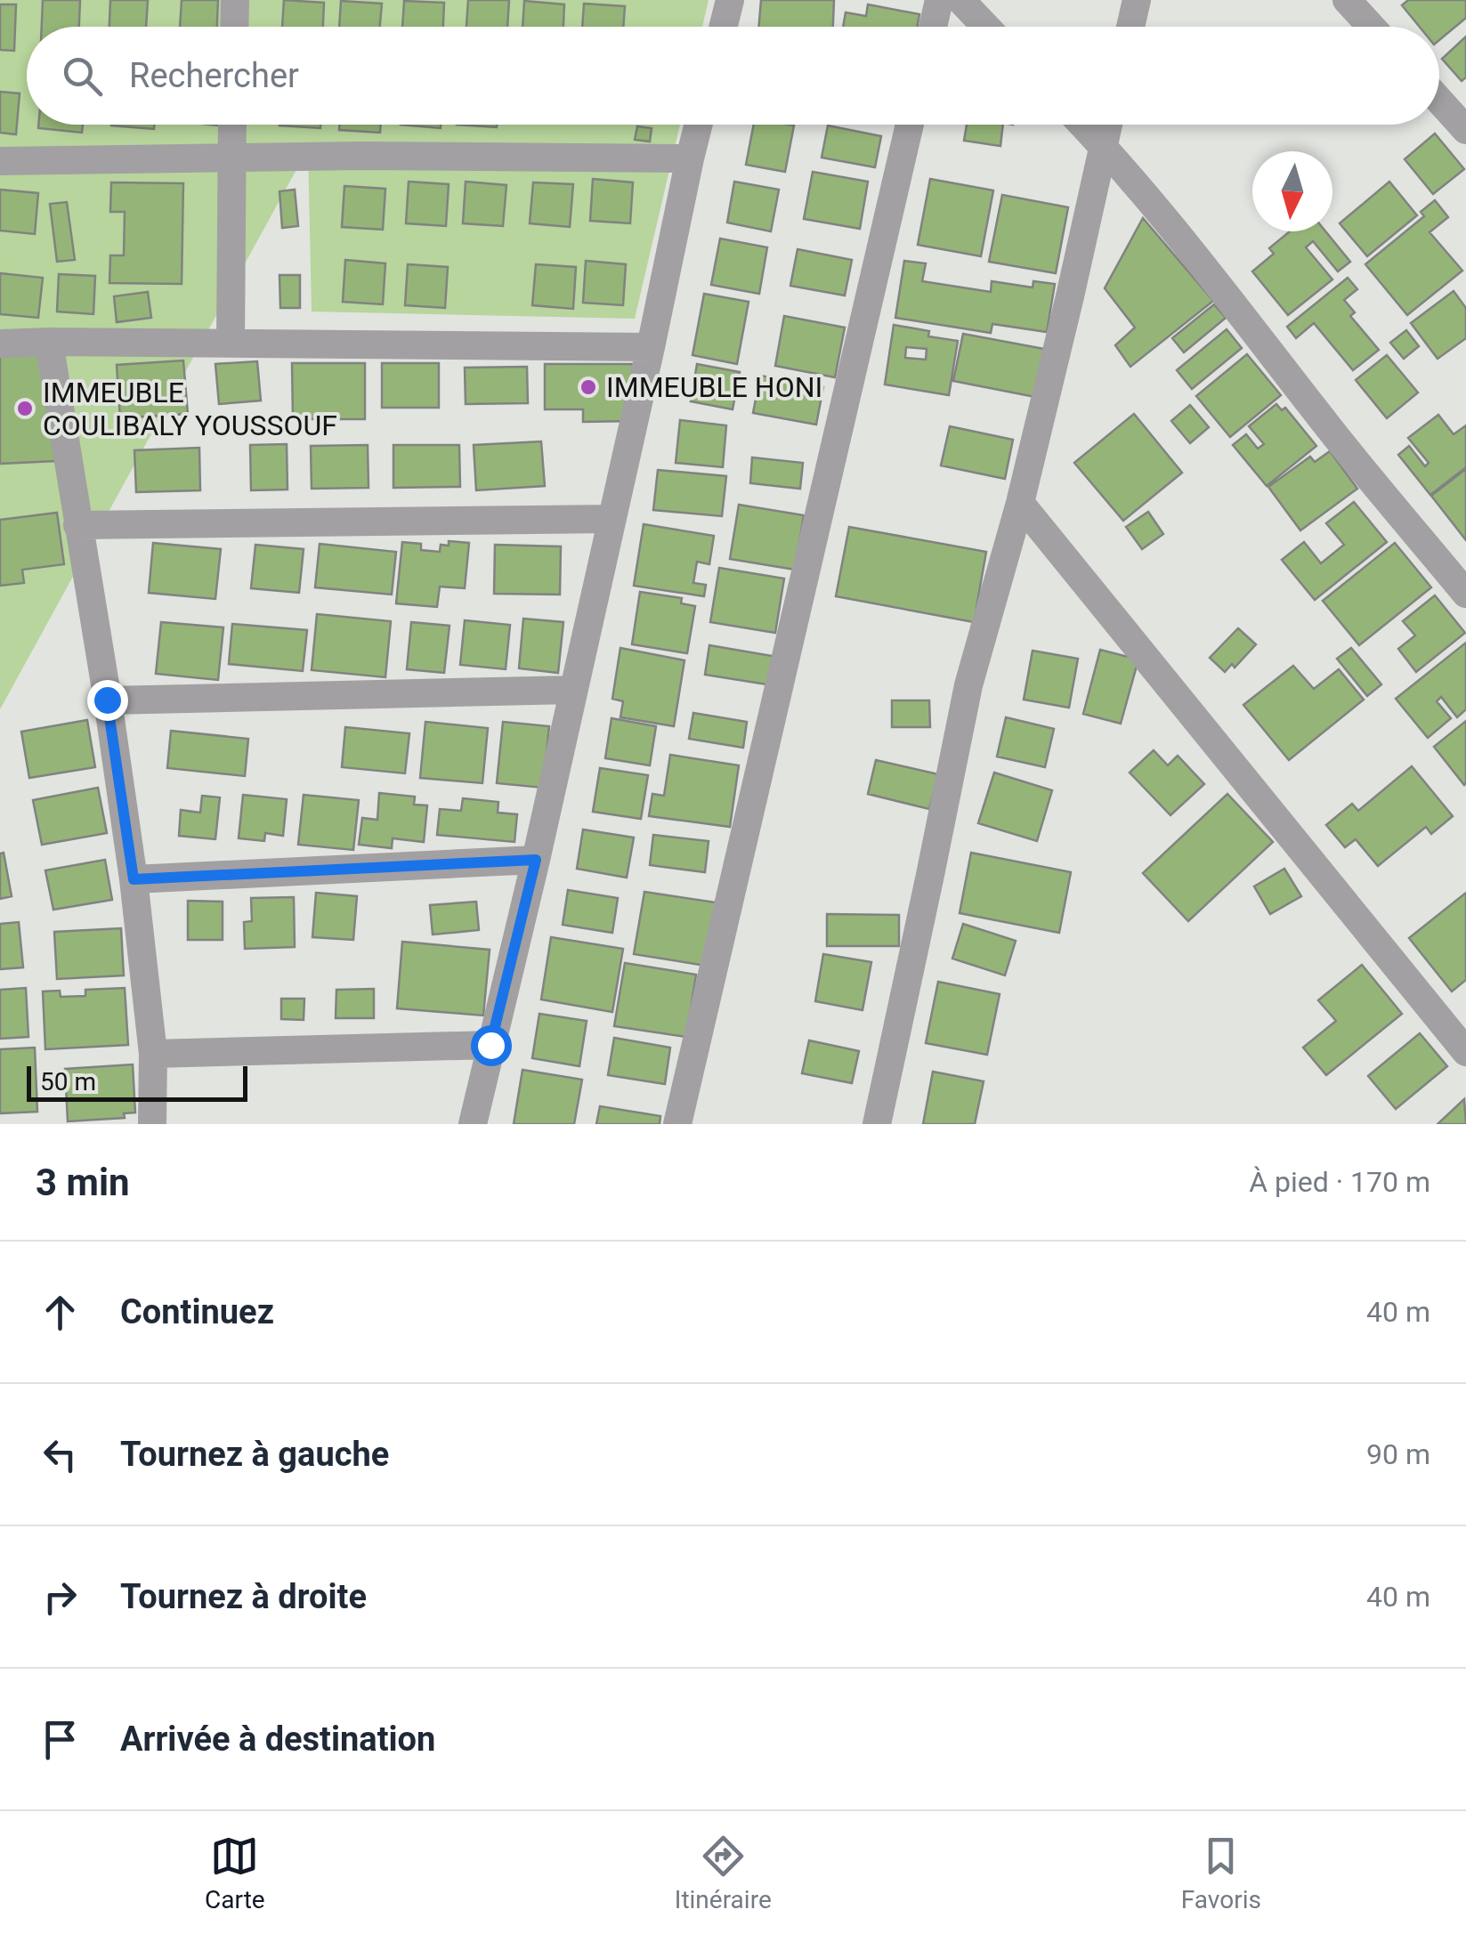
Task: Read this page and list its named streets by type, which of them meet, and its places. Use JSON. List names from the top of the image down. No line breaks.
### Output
{"places":["IMMEUBLE HONI","IMMEUBLE COULIBALY YOUSSOUF"],"scale_bar":"50 m","north":"bottom","page":{"search":"Rechercher","scale":"50 m","heading":["3 min","À pied · 170 m"],"list":[["Continuez","40 m"],["Tournez à gauche","90 m"],["Tournez à droite","40 m"],"Arrivée à destination"],"nav":["Carte","Itinéraire","Favoris"]}}
